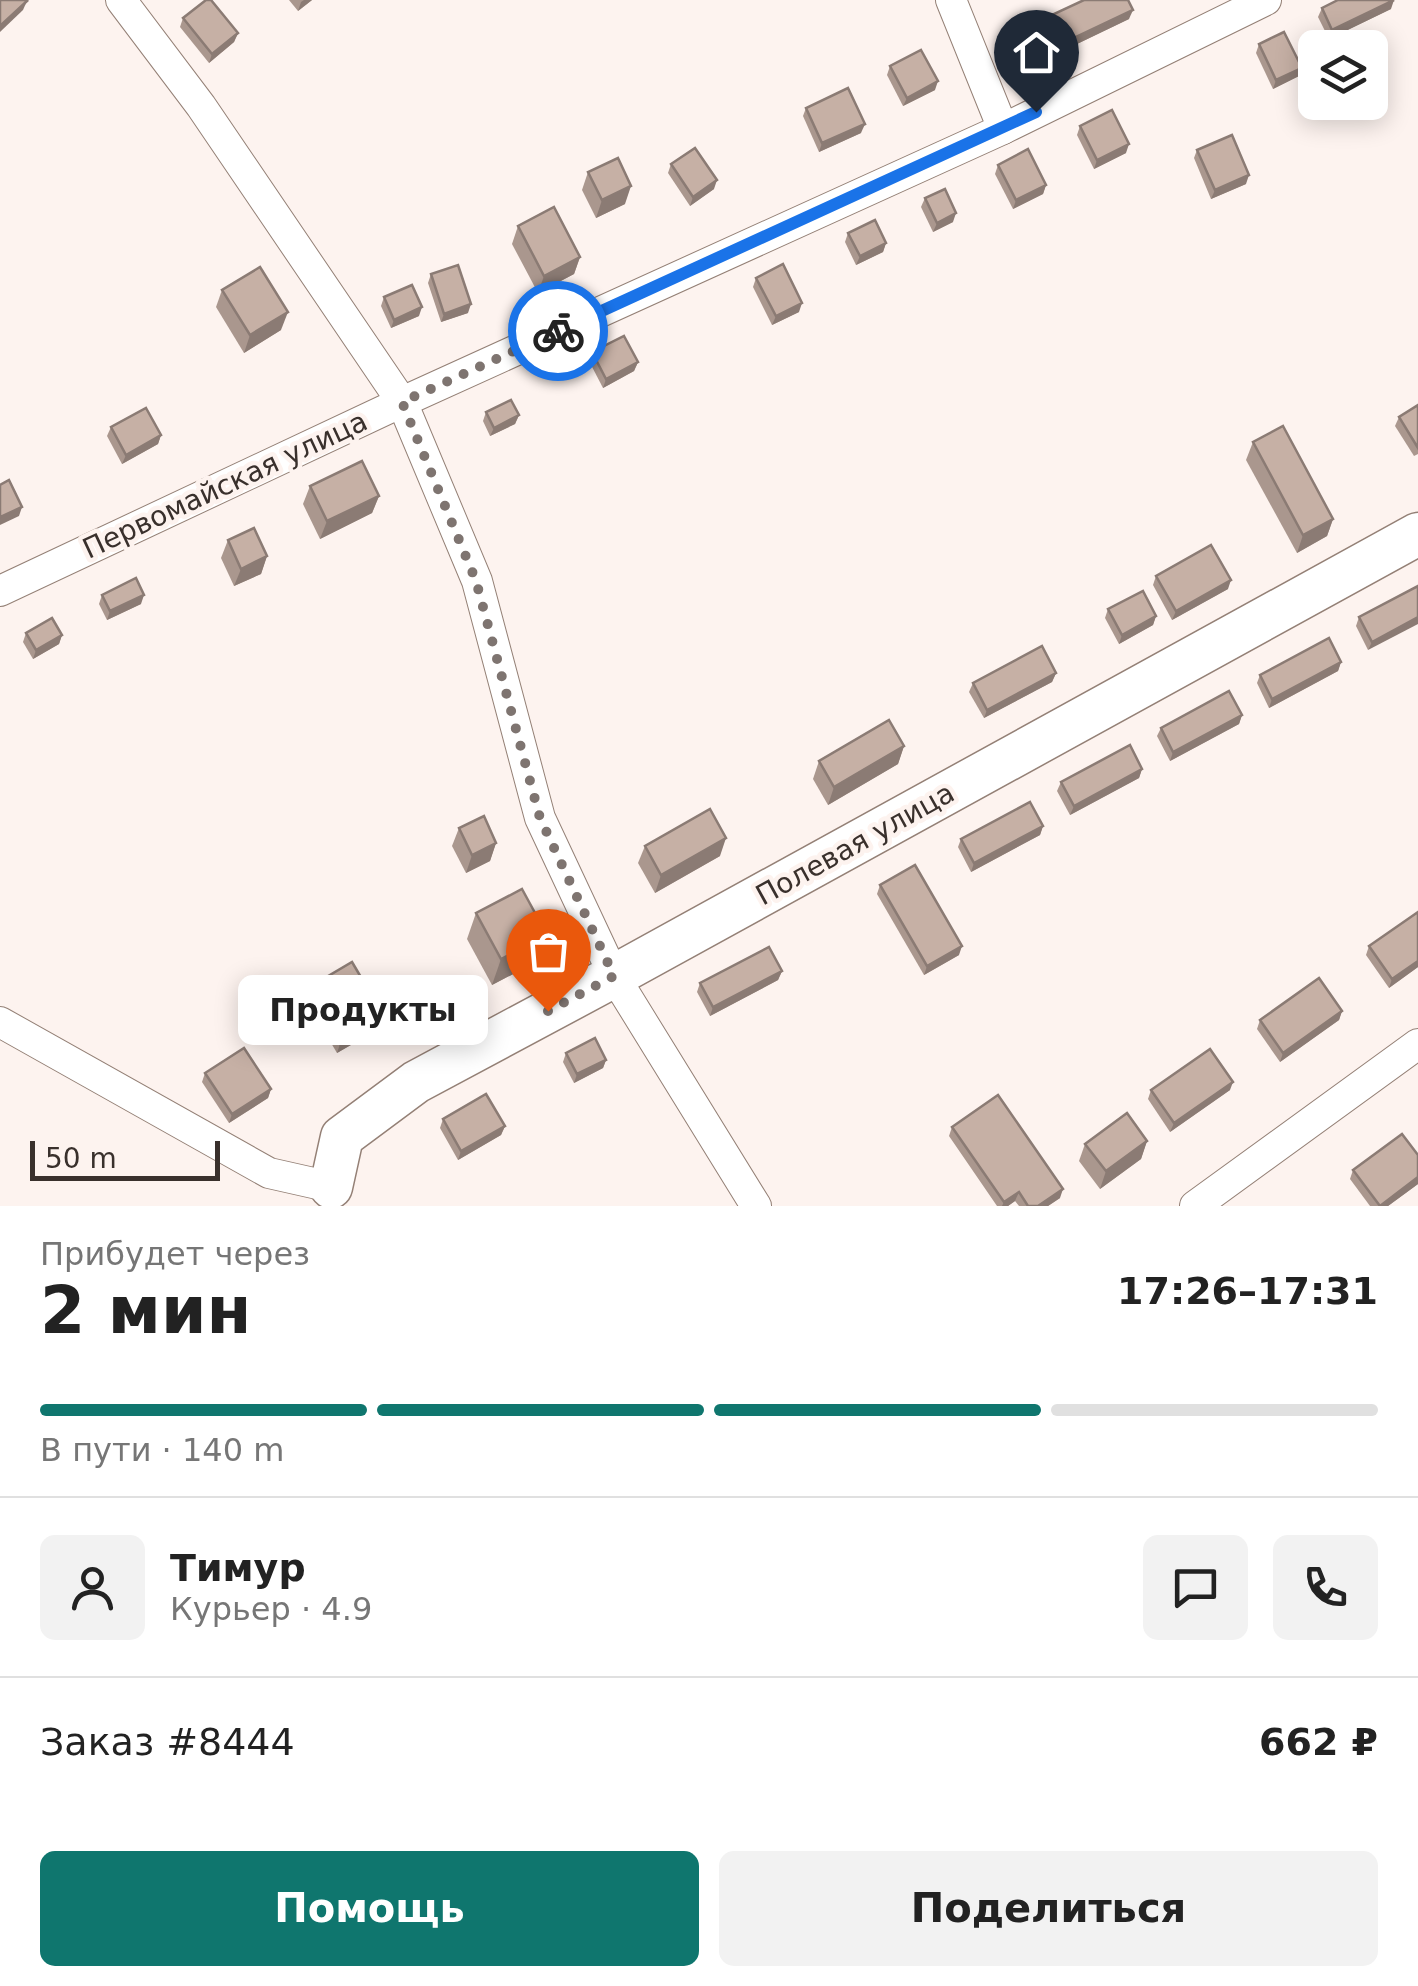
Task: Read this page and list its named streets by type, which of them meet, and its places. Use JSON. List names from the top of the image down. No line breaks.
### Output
{"streets":{"street":["Первомайская улица","Полевая улица"]},"places":["Продукты"],"scale_bar":"50 m","page":{"bubble":"Продукты","scale":"50 m","heading":["2 мин","Прибудет через","17:26–17:31"],"panel":["Тимур","Курьер · 4.9","Заказ #8444","662 ₽"],"bar":"В пути · 140 m","buttons":["Помощь","Поделиться"]}}
